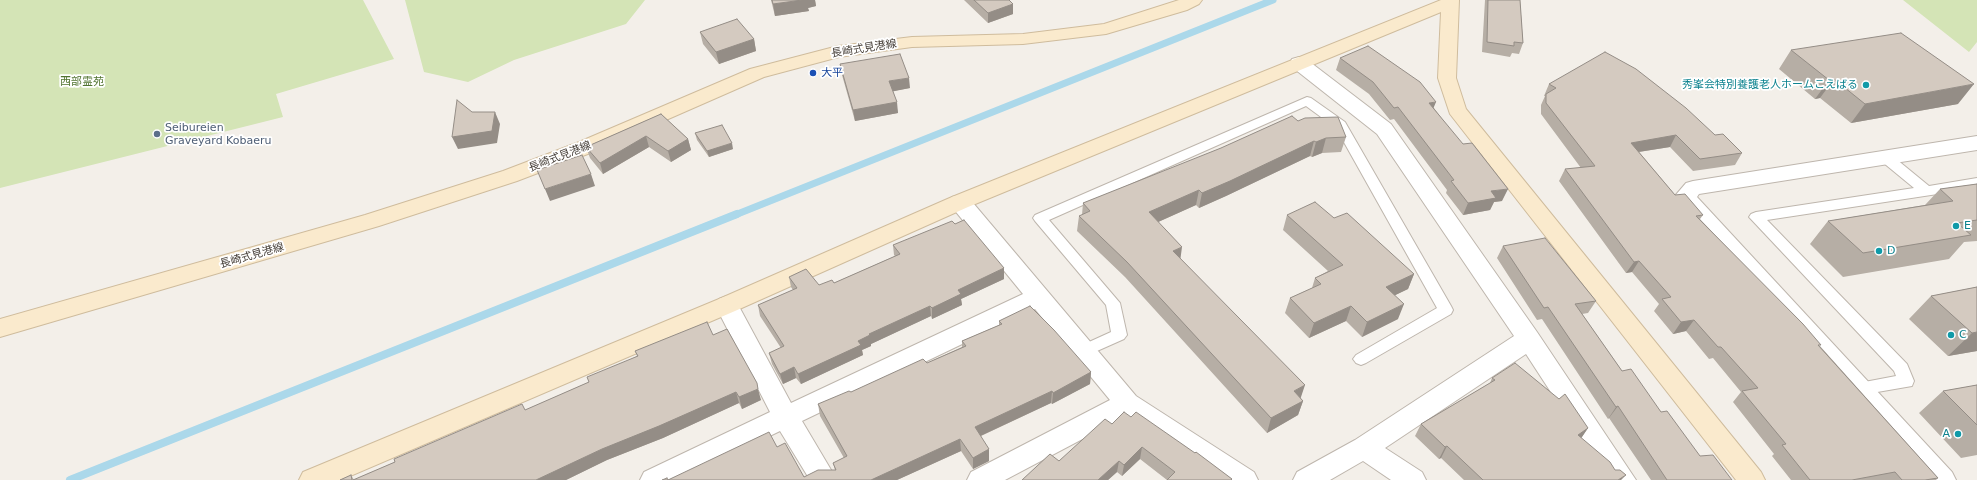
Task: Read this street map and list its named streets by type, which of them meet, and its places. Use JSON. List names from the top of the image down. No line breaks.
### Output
{"streets":{"street":["長崎式見港線"]},"parks":["西部霊苑"],"places":["大平","秀峯会特別養護老人ホームこえばる","Seibureien Graveyard Kobaeru","E","D","C","A"]}
